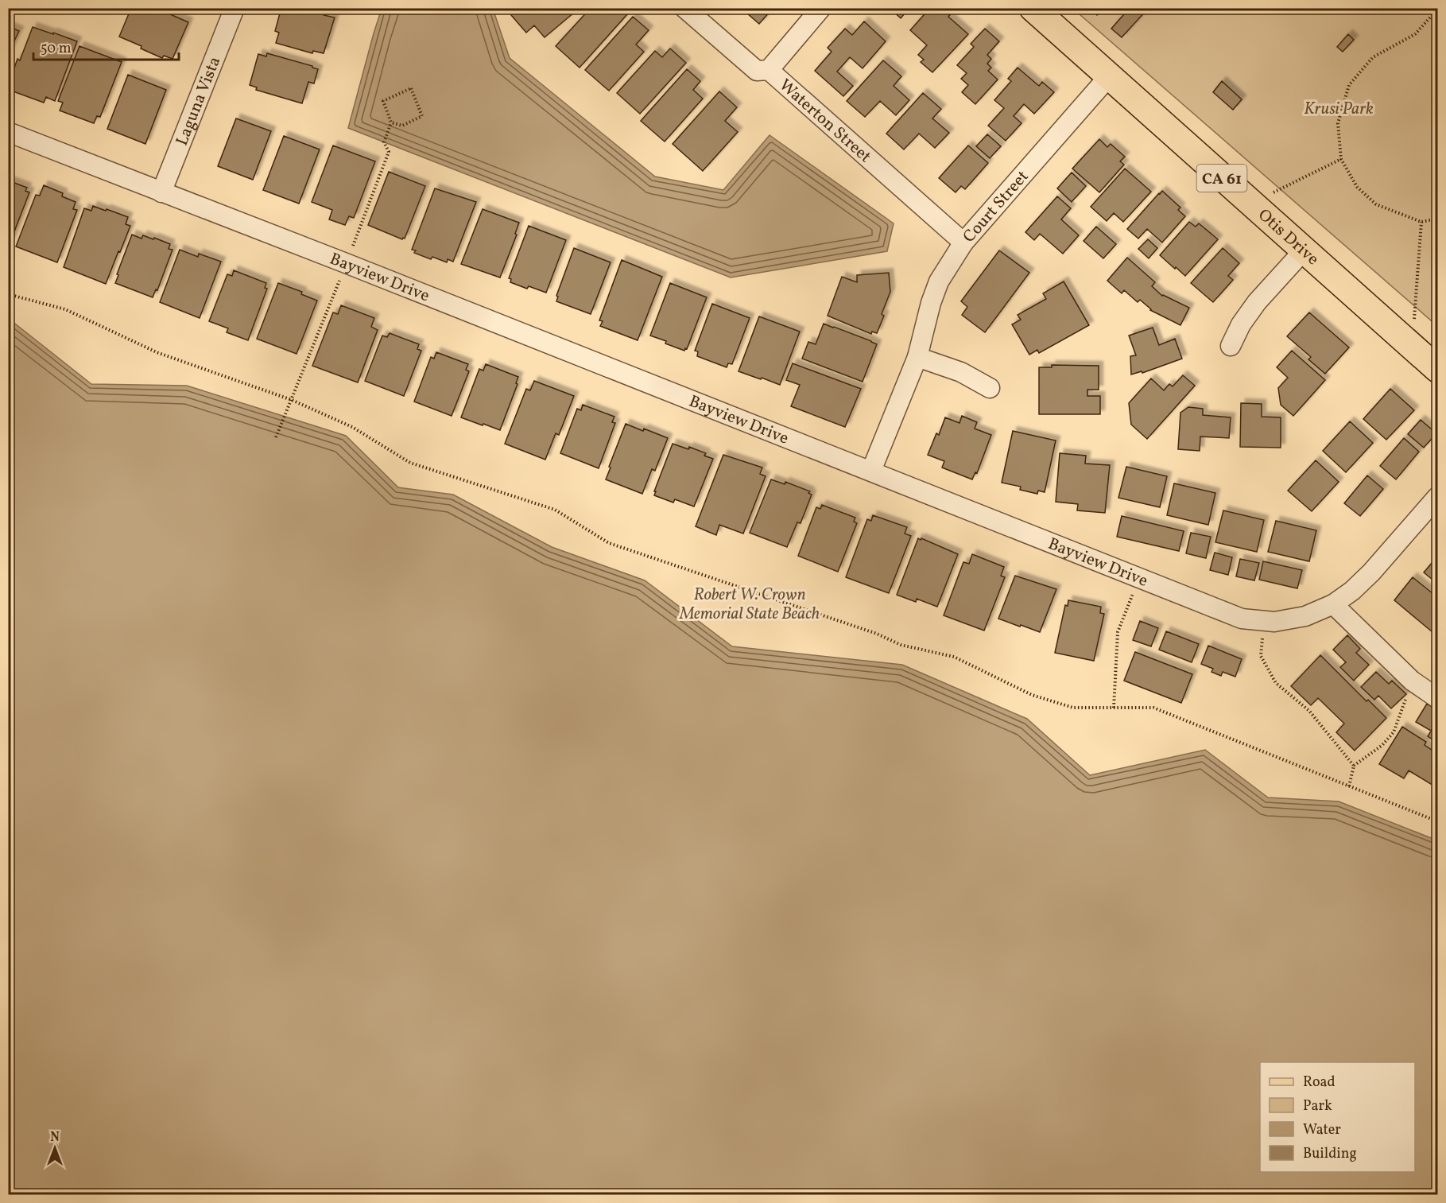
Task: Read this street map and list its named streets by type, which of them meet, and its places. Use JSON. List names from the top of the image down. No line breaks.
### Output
{"streets":{"main road":["CA 61","Otis Drive"],"street":["Laguna Vista","Waterton Street","Court Street","Bayview Drive"]},"crossings":[["Laguna Vista","Bayview Drive"],["Waterton Street","Court Street"],["Court Street","Otis Drive"],["Court Street","Bayview Drive"]],"parks":["Krusi Park","Robert W. Crown Memorial State Beach"],"legend":["Road","Park","Water","Building"],"scale_bar":"50 m","north":"top"}
